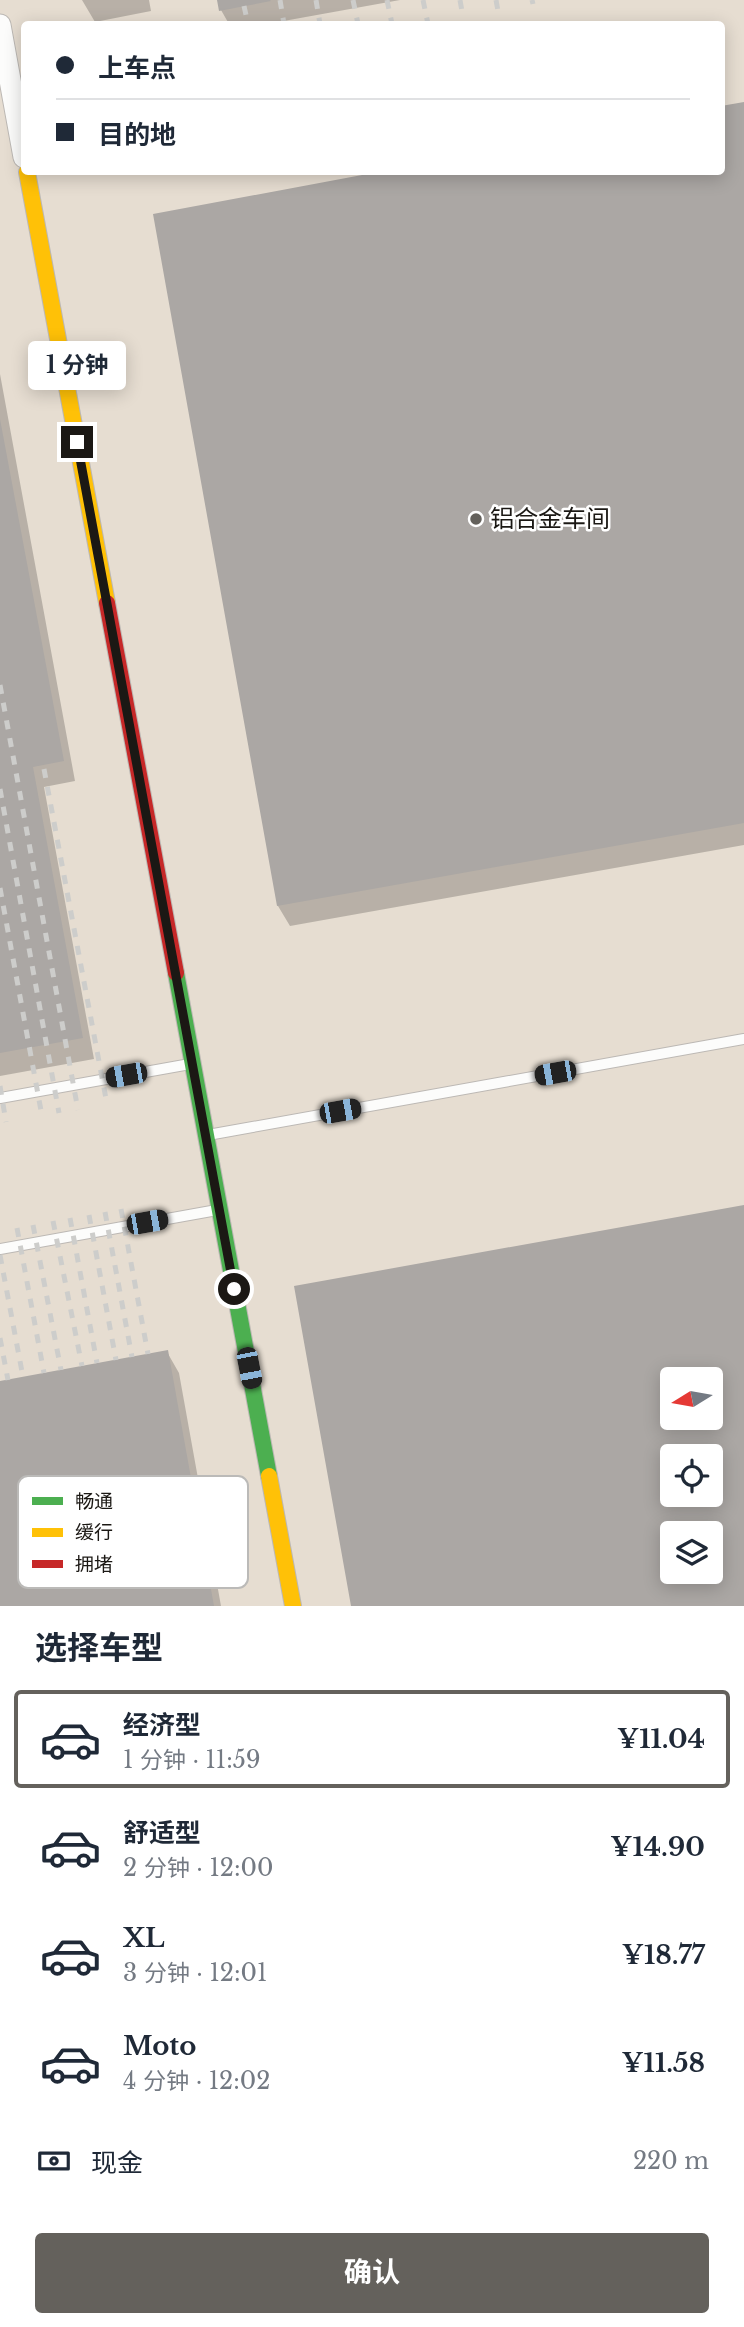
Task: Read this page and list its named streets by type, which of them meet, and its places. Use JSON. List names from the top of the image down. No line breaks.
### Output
{"places":["铝合金车间"],"legend":["畅通","缓行","拥堵"],"north":"left","page":{"banner":["上车点","目的地"],"bubble":"1 分钟","heading":"选择车型","list":[{"name":"经济型","note":"1 分钟 · 11:59","value":"¥11.04"},{"name":"舒适型","note":"2 分钟 · 12:00","value":"¥14.90"},{"name":"XL","note":"3 分钟 · 12:01","value":"¥18.77"},{"name":"Moto","note":"4 分钟 · 12:02","value":"¥11.58"}],"pay":["现金","220 m"],"buttons":"确认"}}
